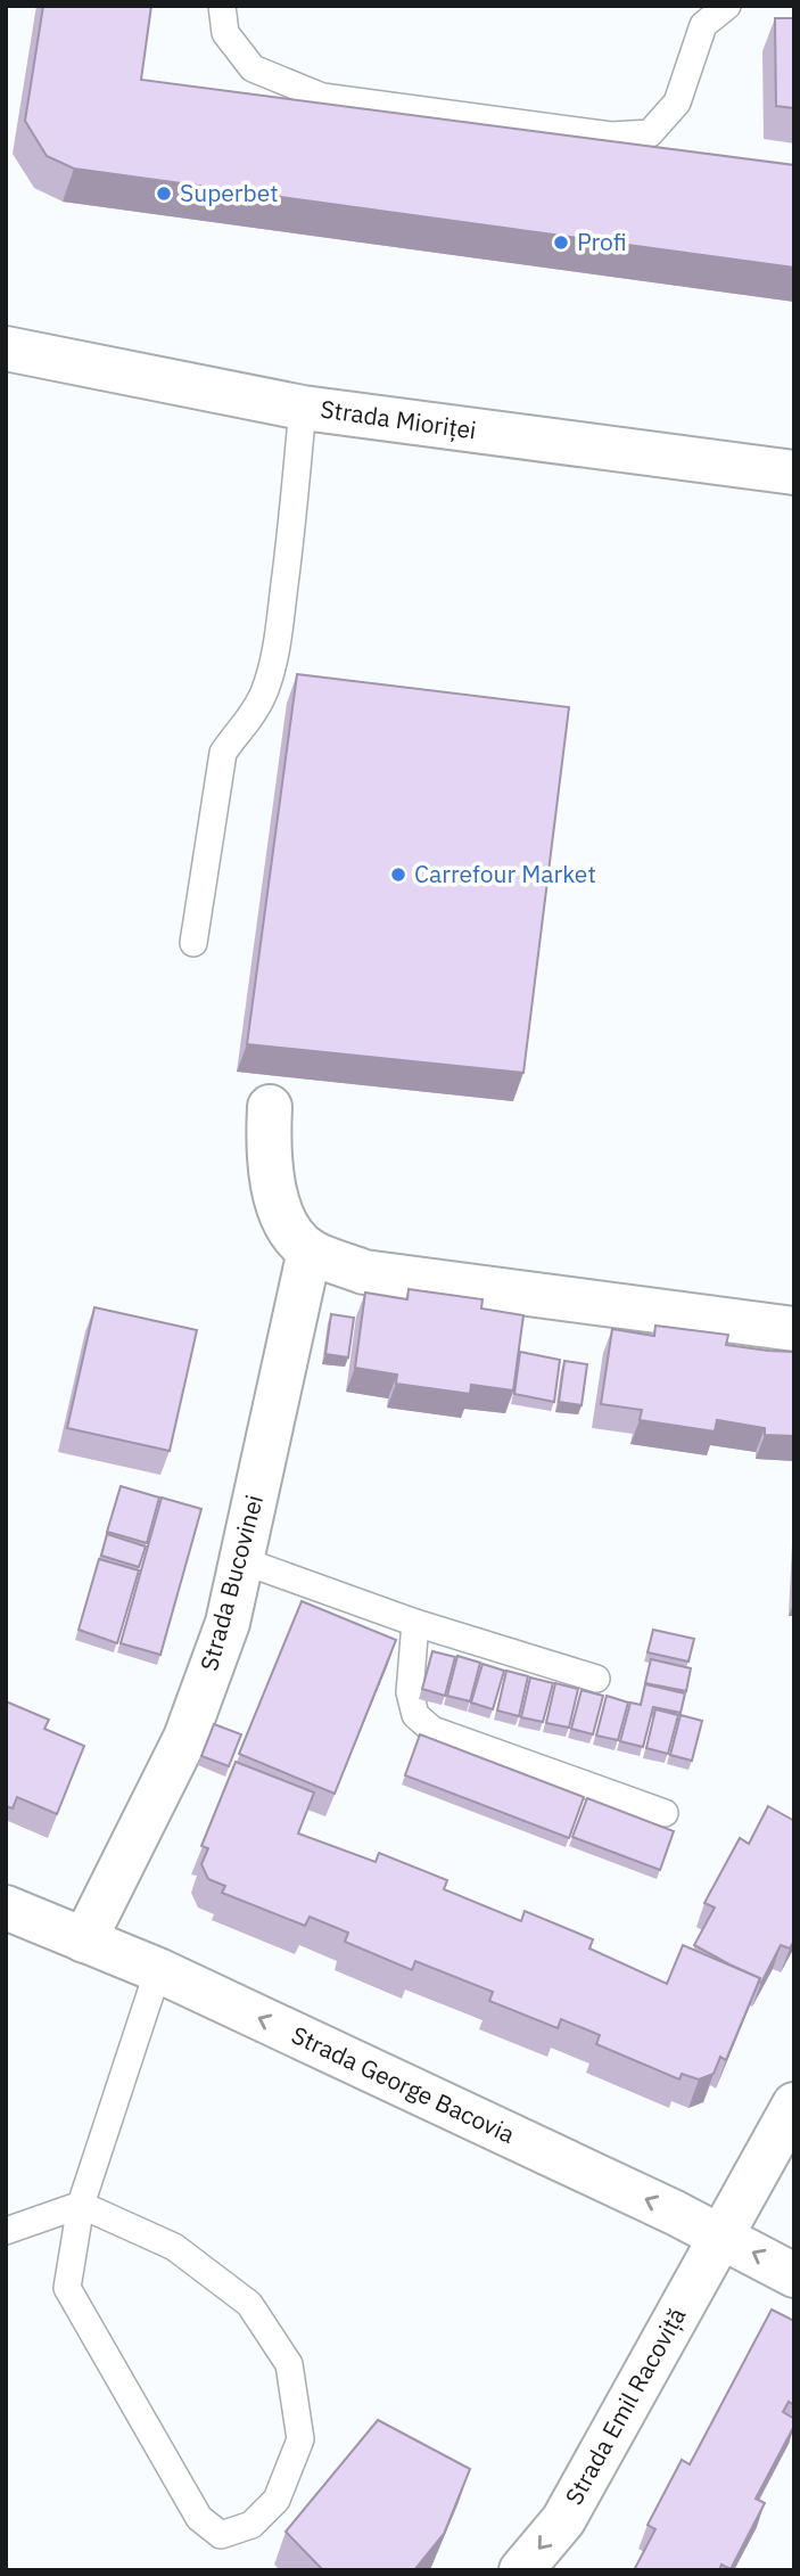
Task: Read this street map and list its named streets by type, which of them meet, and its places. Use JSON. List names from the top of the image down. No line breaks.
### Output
{"streets":{"street":["Strada Mioriței","Strada Bucovinei","Strada George Bacovia","Strada Emil Racoviță"]},"crossings":[["Strada Bucovinei","Strada George Bacovia"],["Strada George Bacovia","Strada Emil Racoviță"]],"one_way":["Strada George Bacovia","Strada Emil Racoviță"],"places":["Superbet","Profi","Carrefour Market"]}
